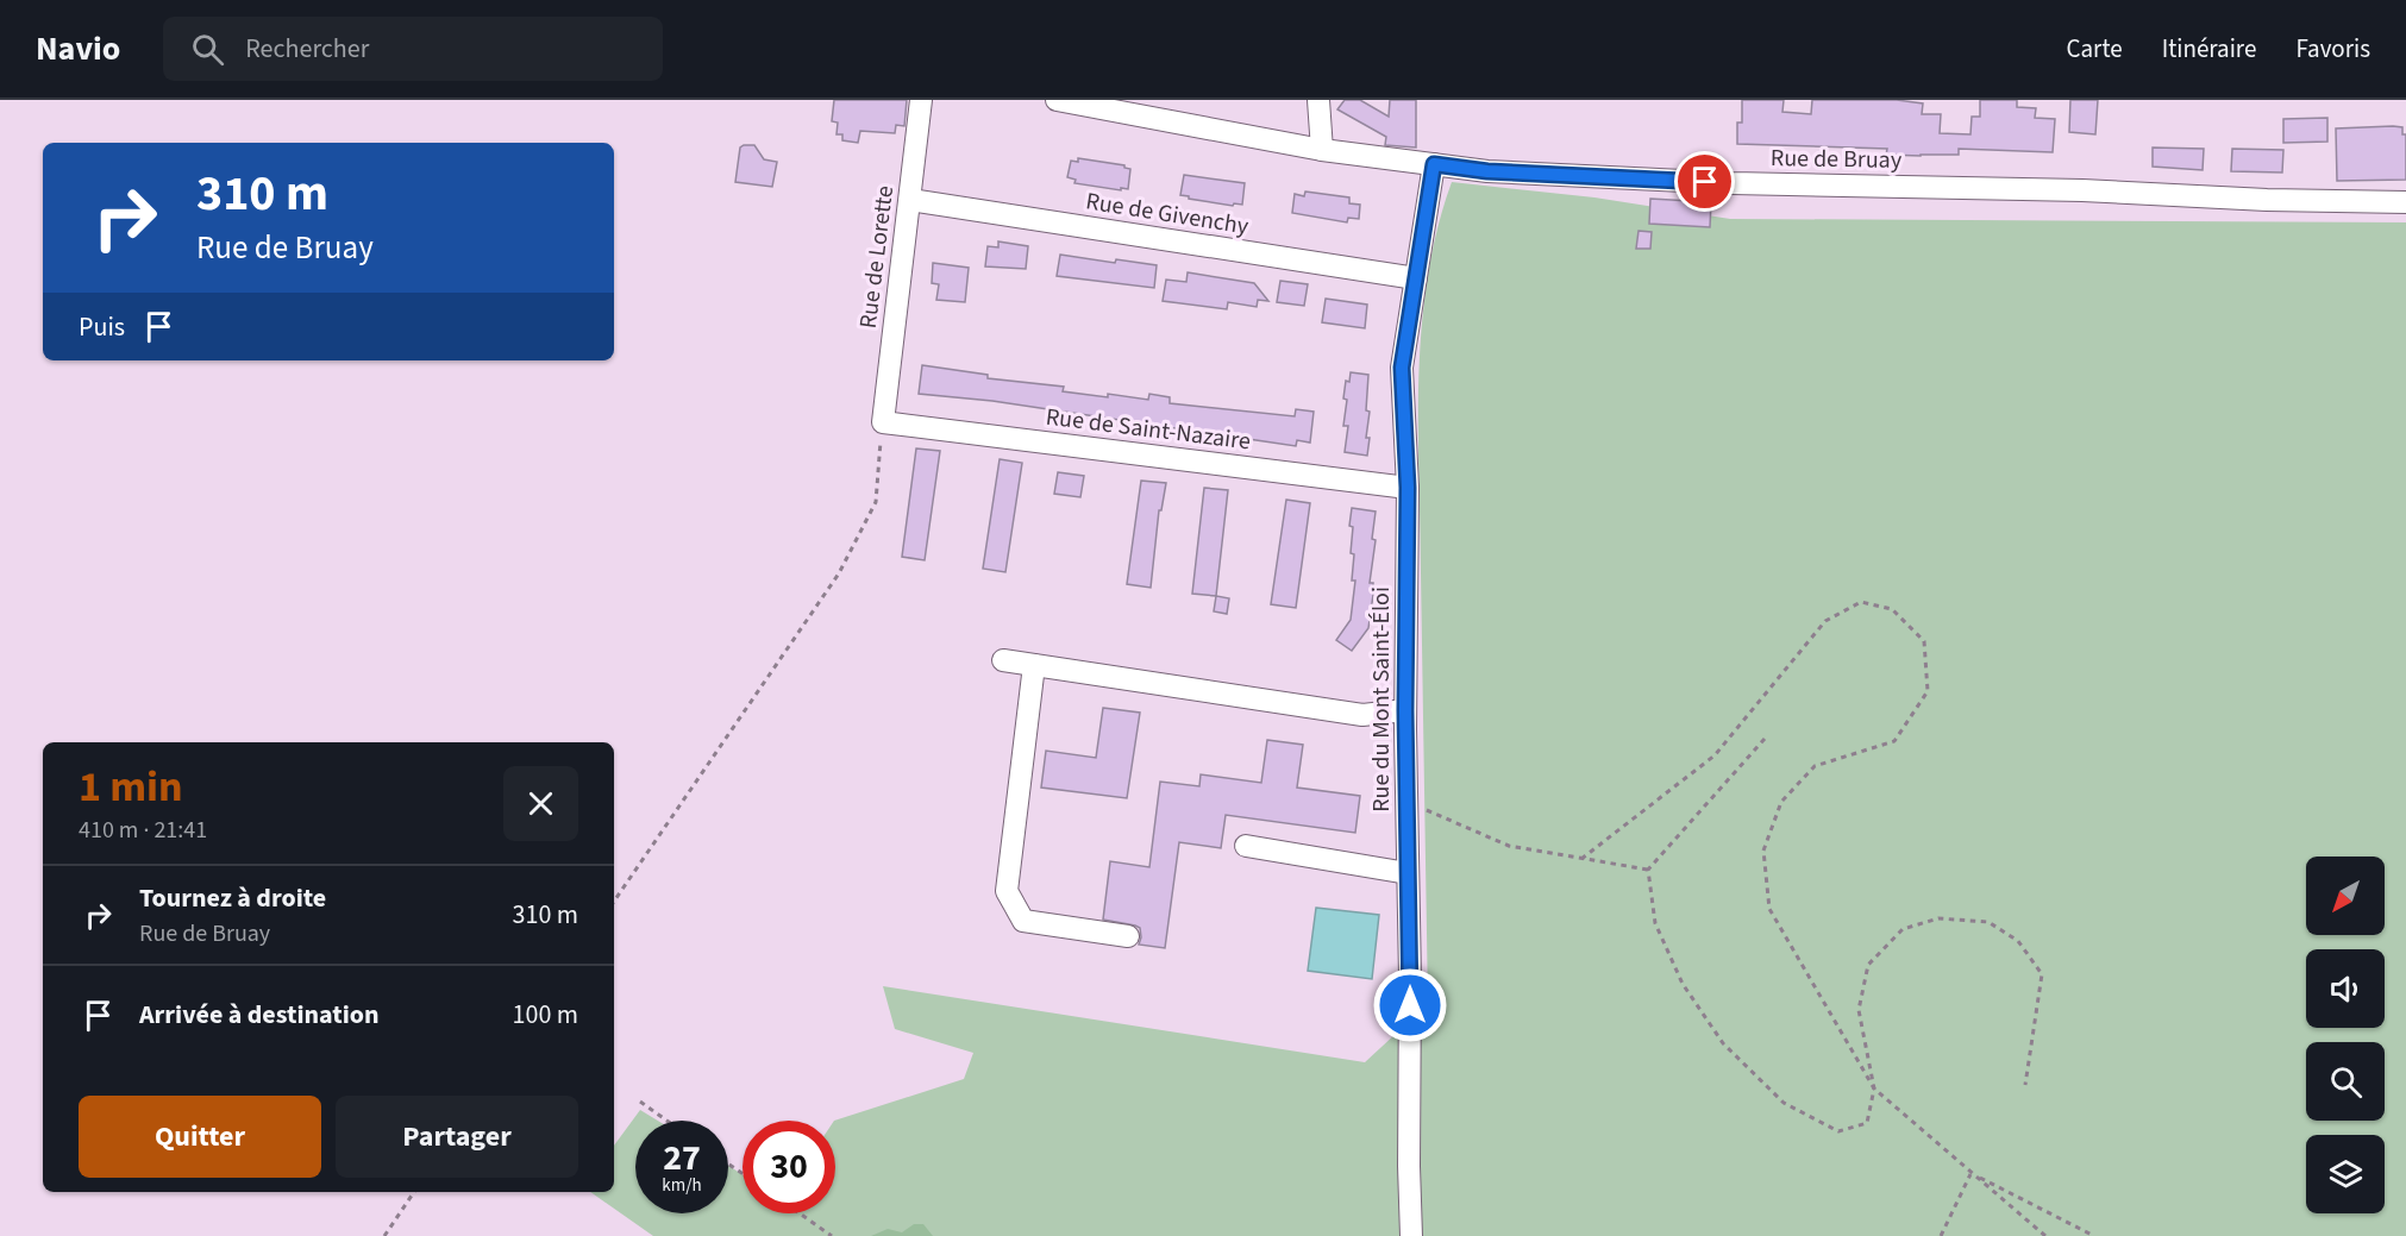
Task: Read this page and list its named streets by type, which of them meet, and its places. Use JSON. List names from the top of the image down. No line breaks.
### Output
{"streets":{"street":["Rue de Bruay","Rue de Givenchy","Rue de Lorette","Rue de Saint-Nazaire","Rue du Mont Saint-Éloi"]},"crossings":[["Rue de Bruay","Rue du Mont Saint-Éloi"],["Rue de Givenchy","Rue de Lorette"],["Rue de Givenchy","Rue du Mont Saint-Éloi"],["Rue de Lorette","Rue de Saint-Nazaire"],["Rue de Saint-Nazaire","Rue du Mont Saint-Éloi"]],"north":"bottom left","page":{"header":"Navio","search":"Rechercher","nav":["Carte","Itinéraire","Favoris"],"turn":["310 m","Rue de Bruay"],"then":"Puis","heading":["1 min","410 m · 21:41"],"list":[{"name":"Tournez à droite","note":"Rue de Bruay","value":"310 m"},{"name":"Arrivée à destination","value":"100 m"}],"buttons":["Quitter","Partager"],"speed":"27 km/h","limit":"30"}}
